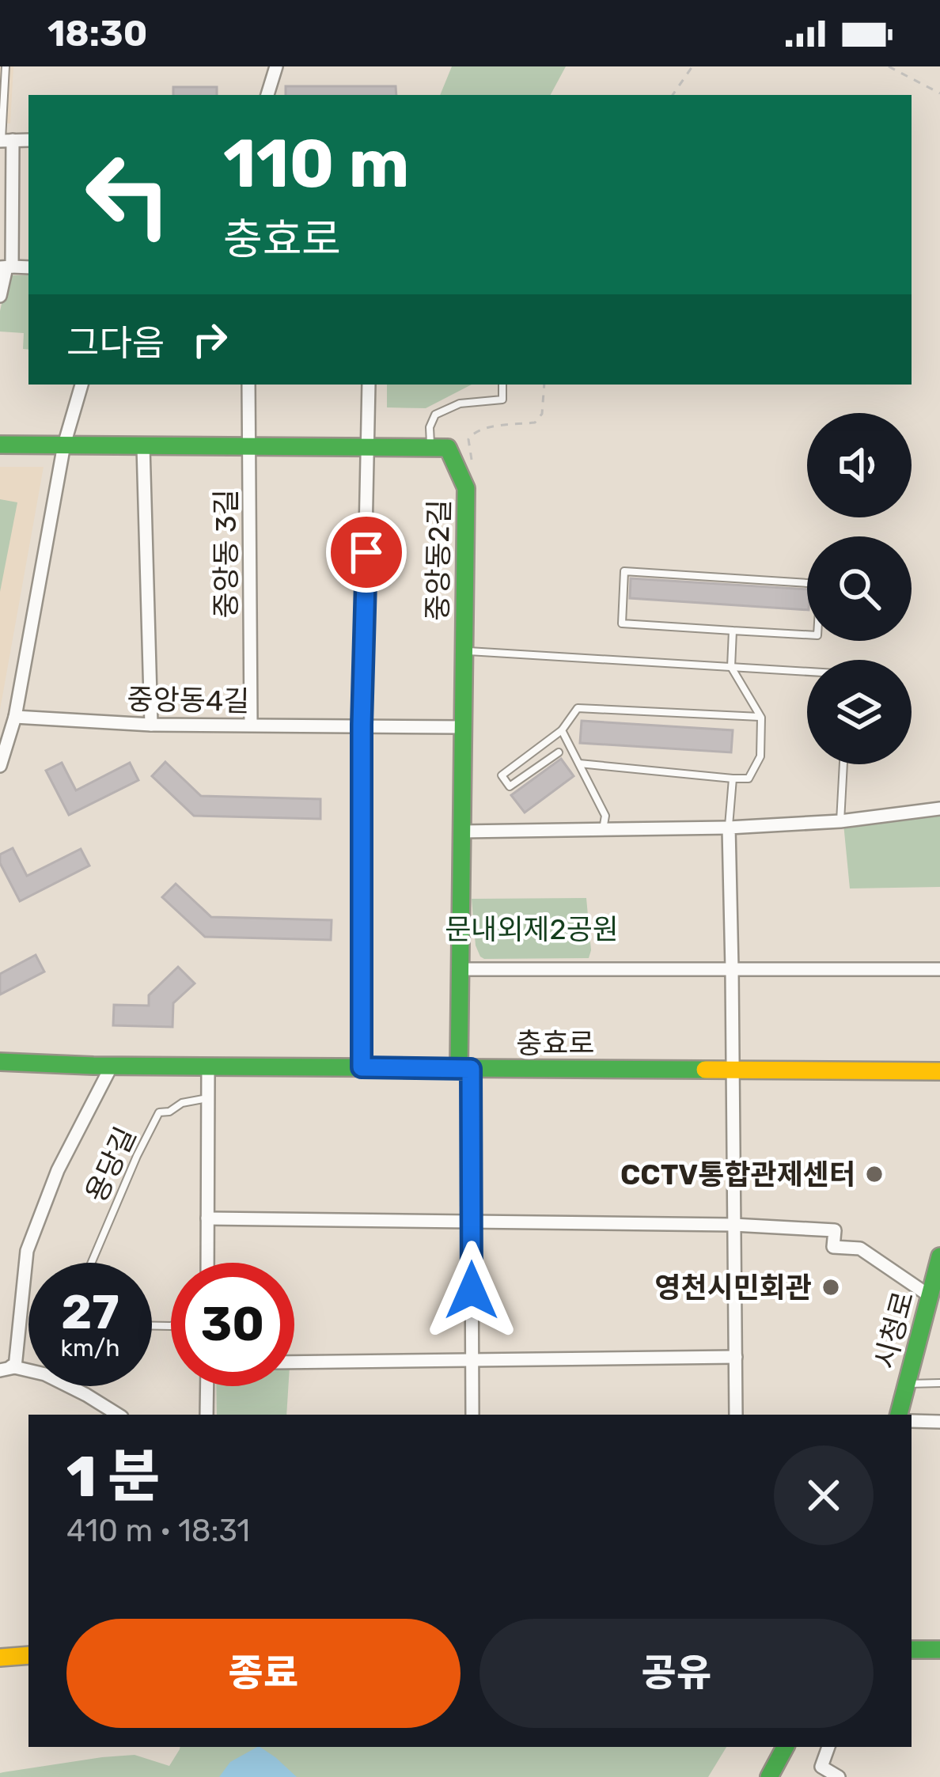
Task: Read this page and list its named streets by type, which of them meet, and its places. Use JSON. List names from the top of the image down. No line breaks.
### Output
{"streets":{"street":["중앙동 3길","중앙동2길","중앙동4길","충효로","시청로"],"lane":["용당길"]},"crossings":[["중앙동 3길","중앙동4길"],["중앙동2길","중앙동4길"],["중앙동2길","충효로"]],"parks":["문내외제2공원"],"places":["CCTV통합관제센터","영천시민회관"],"page":{"status":"18:30","turn":["110 m","충효로"],"then":"그다음","speed":"27 km/h","limit":"30","heading":["1 분","410 m · 18:31"],"buttons":["종료","공유"]}}
